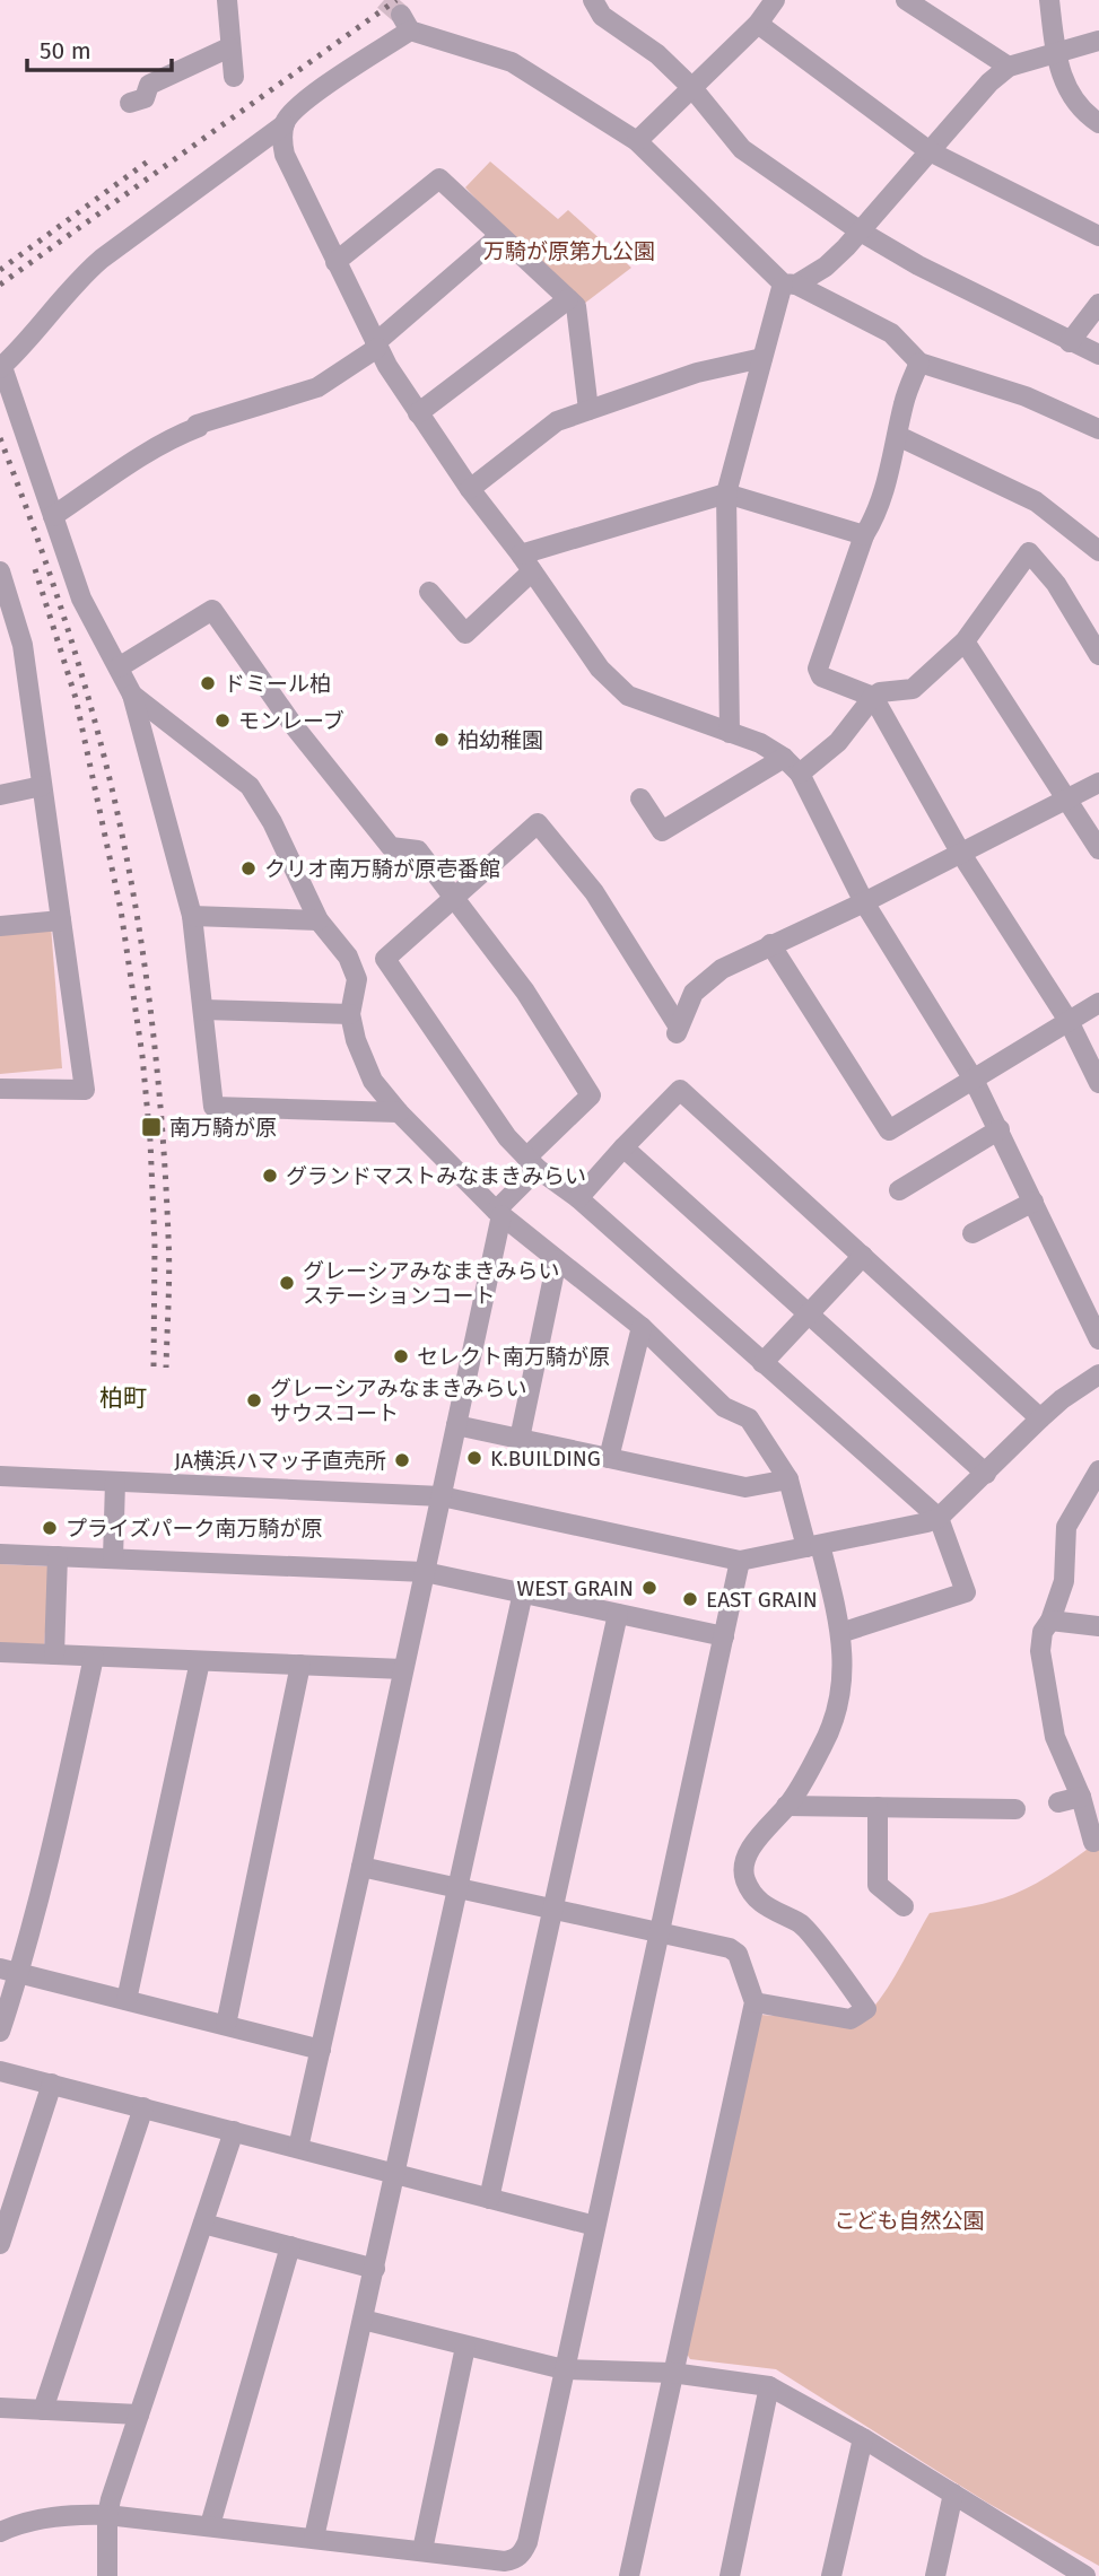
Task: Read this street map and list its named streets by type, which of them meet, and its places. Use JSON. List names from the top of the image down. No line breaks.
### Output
{"districts":["柏町"],"parks":["万騎が原第九公園","こども自然公園"],"places":{"other":["ドミール柏","モンレーブ","柏幼稚園","クリオ南万騎が原壱番館","グランドマストみなまきみらい","グレーシアみなまきみらい ステーションコート","セレクト南万騎が原","グレーシアみなまきみらい サウスコート","K.BUILDING","JA横浜ハマッ子直売所","プライズパーク南万騎が原","WEST GRAIN","EAST GRAIN"],"transit":["南万騎が原"]},"scale_bar":"50 m"}
